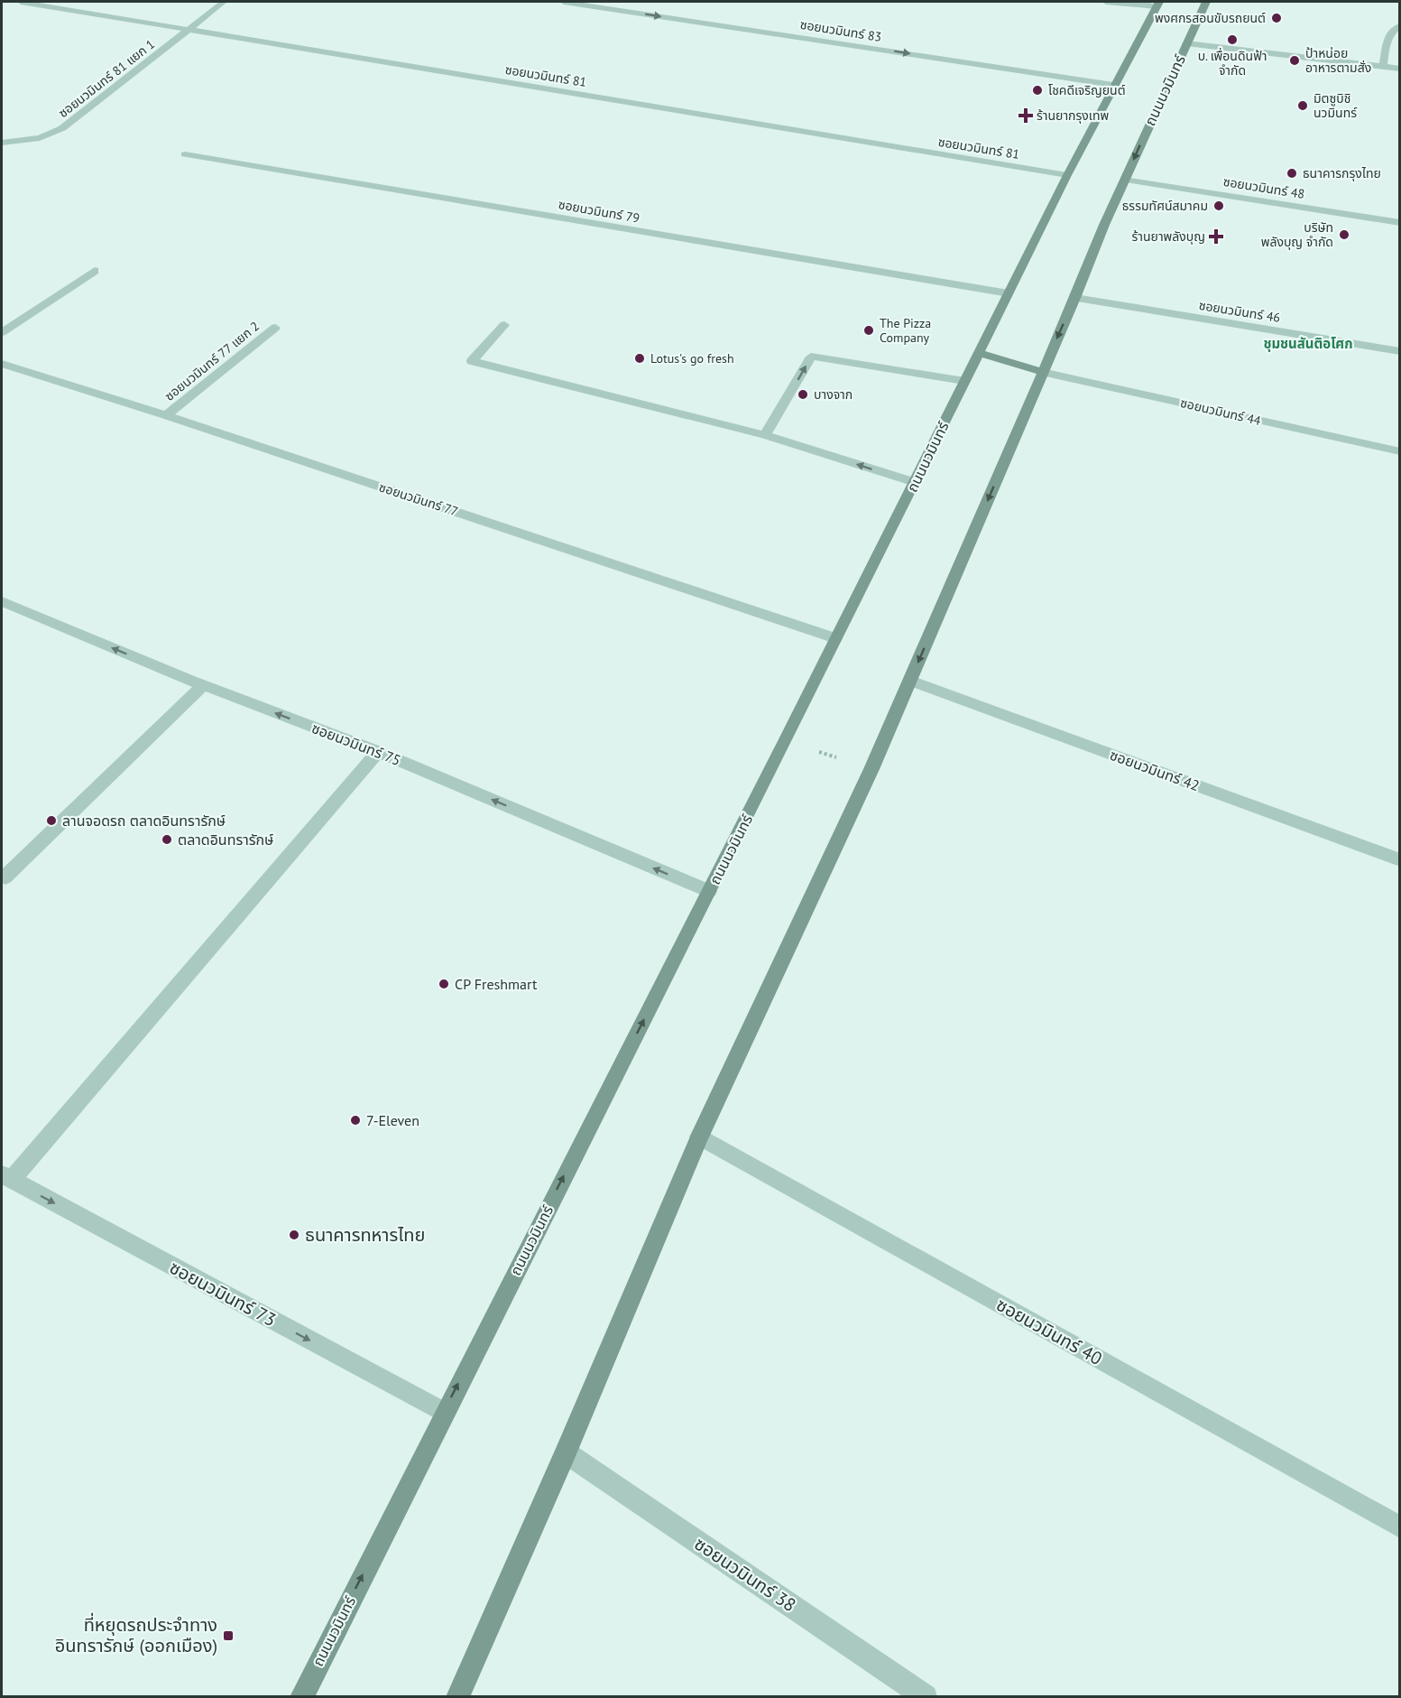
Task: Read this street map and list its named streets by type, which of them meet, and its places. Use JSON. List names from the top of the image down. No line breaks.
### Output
{"streets":{"main road":["ถนนนวมินทร์"],"street":["ซอยนวมินทร์ 83","ซอยนวมินทร์ 81","ซอยนวมินทร์ 81 แยก 1","ซอยนวมินทร์ 48","ซอยนวมินทร์ 79","ซอยนวมินทร์ 46","ซอยนวมินทร์ 77 แยก 2","ซอยนวมินทร์ 44","ซอยนวมินทร์ 77","ซอยนวมินทร์ 75","ซอยนวมินทร์ 42","ซอยนวมินทร์ 73","ซอยนวมินทร์ 40","ซอยนวมินทร์ 38"]},"crossings":[["ซอยนวมินทร์ 83","ถนนนวมินทร์"],["ซอยนวมินทร์ 81","ซอยนวมินทร์ 81 แยก 1"],["ซอยนวมินทร์ 81","ถนนนวมินทร์"],["ถนนนวมินทร์","ซอยนวมินทร์ 48"],["ถนนนวมินทร์","ซอยนวมินทร์ 79"],["ถนนนวมินทร์","ซอยนวมินทร์ 46"],["ถนนนวมินทร์","ซอยนวมินทร์ 44"],["ถนนนวมินทร์","ซอยนวมินทร์ 77"],["ถนนนวมินทร์","ซอยนวมินทร์ 75"],["ถนนนวมินทร์","ซอยนวมินทร์ 42"],["ถนนนวมินทร์","ซอยนวมินทร์ 73"],["ถนนนวมินทร์","ซอยนวมินทร์ 40"],["ถนนนวมินทร์","ซอยนวมินทร์ 38"],["ซอยนวมินทร์ 77 แยก 2","ซอยนวมินทร์ 77"]],"one_way":["ซอยนวมินทร์ 83","ซอยนวมินทร์ 75","ซอยนวมินทร์ 73"],"districts":["ชุมชนสันติอโศก"],"places":{"other":["พงศกรสอนขับรถยนต์","บ. เพื่อนดินฟ้า จำกัด","ป้าหน่อย อาหารตามสั่ง","โชคดีเจริญยนต์","มิตซูบิชิ นวมินทร์","ธนาคารกรุงไทย","ธรรมทัศน์สมาคม","บริษัท พลังบุญ จำกัด","The Pizza Company","Lotus's go fresh","บางจาก","ลานจอดรถ ตลาดอินทรารักษ์","ตลาดอินทรารักษ์","CP Freshmart","7-Eleven","ธนาคารทหารไทย"],"health":["ร้านยากรุงเทพ","ร้านยาพลังบุญ"],"transit":["ที่หยุดรถประจำทาง อินทรารักษ์ (ออกเมือง)"]}}
